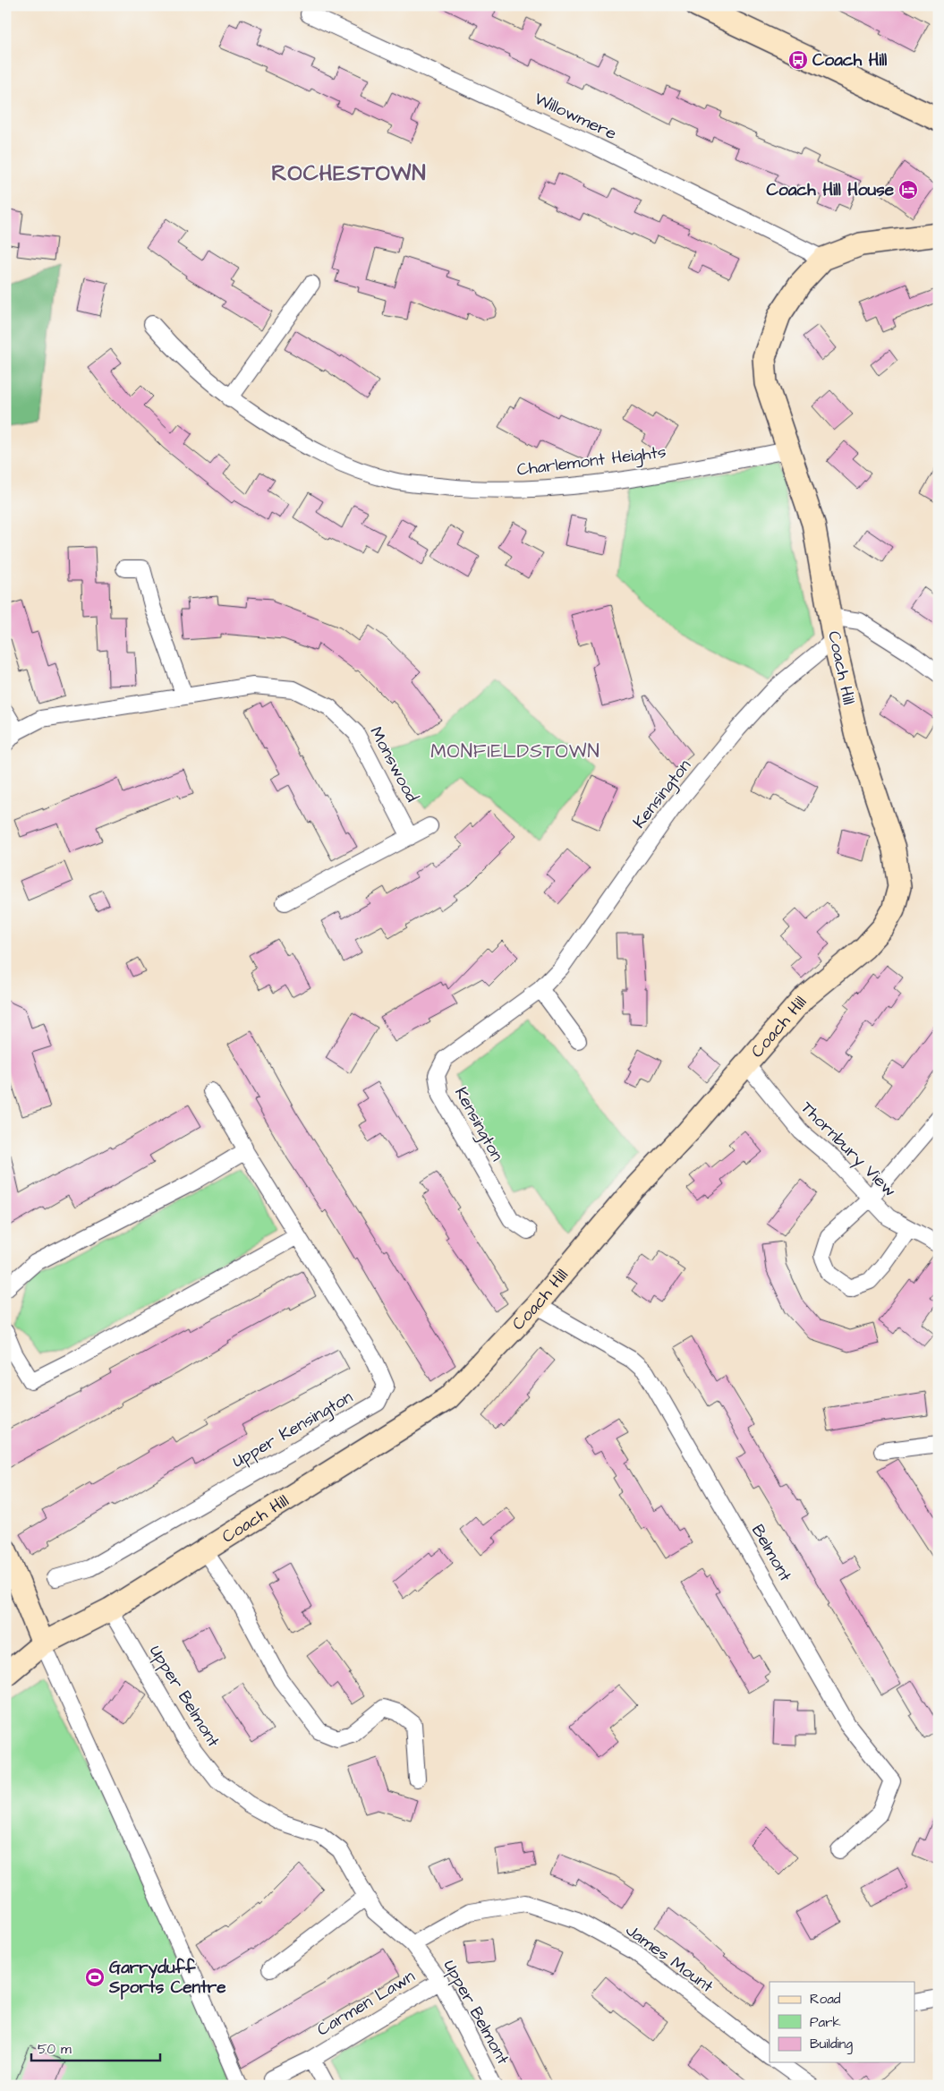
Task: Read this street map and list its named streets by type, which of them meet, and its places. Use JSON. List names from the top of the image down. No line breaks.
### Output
{"streets":{"street":["Willowmere","Charlemont Heights","Coach Hill","Monswood","Kensington","Thornbury View","Upper Kensington","Belmont","Upper Belmont","James Mount","Carmen Lawn"]},"crossings":[["Willowmere","Coach Hill"],["Charlemont Heights","Coach Hill"],["Coach Hill","Kensington"],["Coach Hill","Thornbury View"],["Coach Hill","Belmont"],["Coach Hill","Upper Belmont"],["Upper Belmont","James Mount"],["Upper Belmont","Carmen Lawn"]],"districts":["ROCHESTOWN","MONFIELDSTOWN"],"places":{"bus stop":["Coach Hill"],"hotel":["Coach Hill House"],"sports":["Garryduff Sports Centre"]},"legend":["Road","Park","Building"],"scale_bar":"50 m"}
